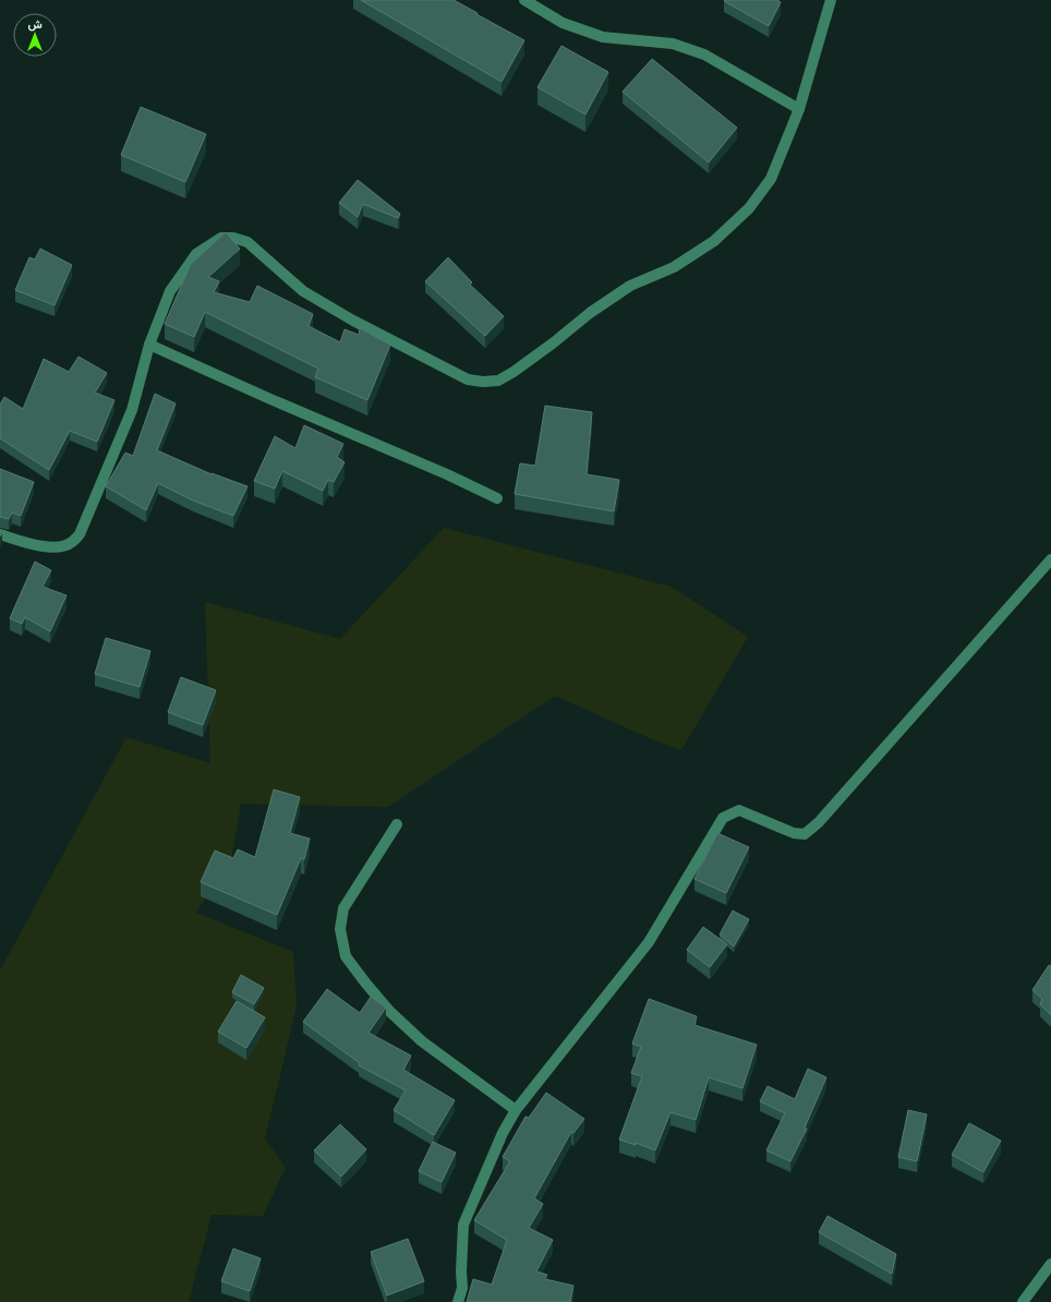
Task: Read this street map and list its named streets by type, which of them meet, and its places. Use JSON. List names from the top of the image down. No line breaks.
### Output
{"north":"top"}
